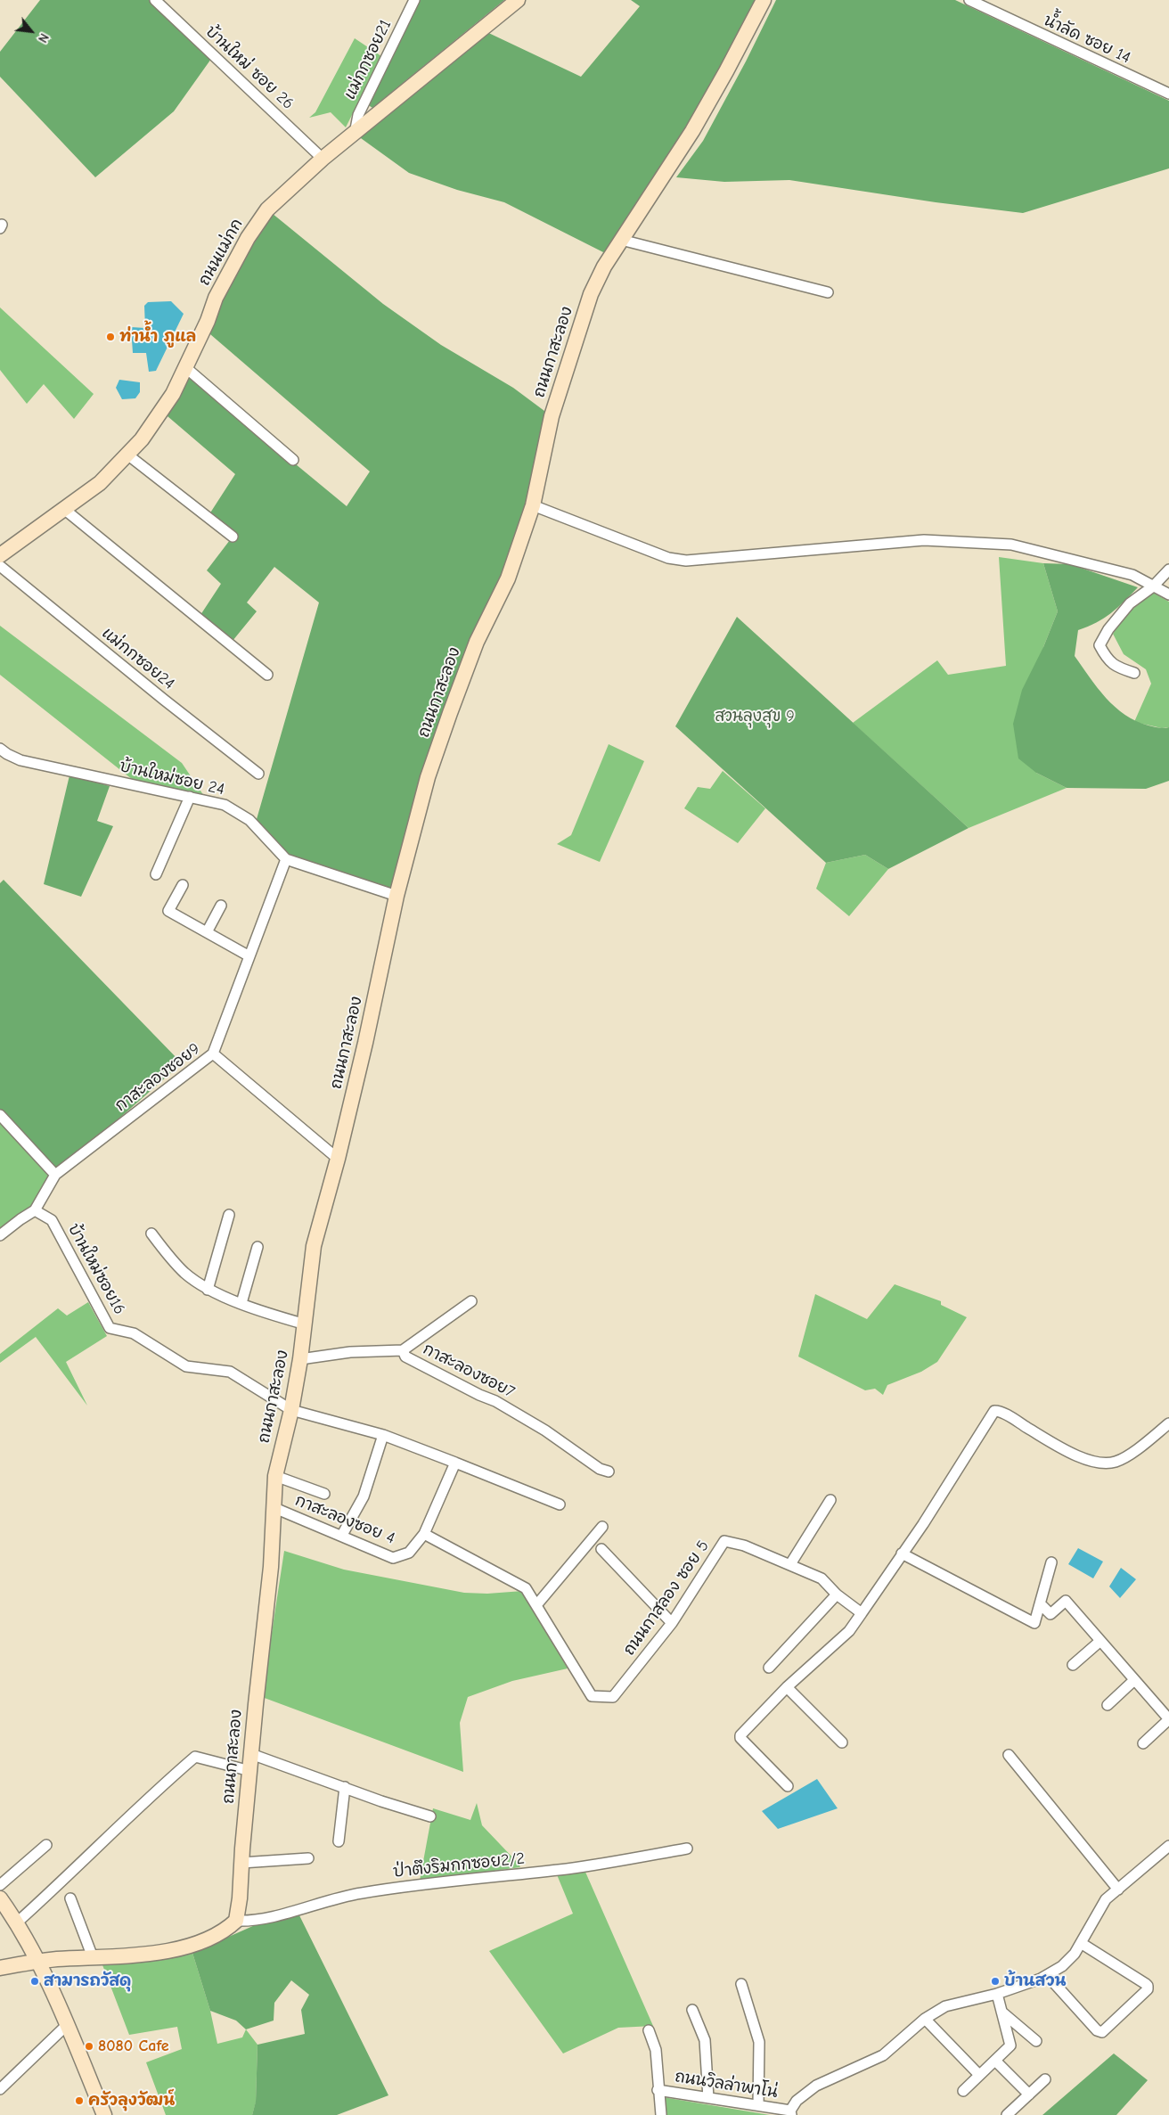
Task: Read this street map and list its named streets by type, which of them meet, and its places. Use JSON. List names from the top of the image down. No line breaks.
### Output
{"streets":{"street":["น้ำลัด ซอย 14","แม่กกซอย21","บ้านใหม่ ซอย 26","ถนนแม่กก","ถนนกาสะลอง","แม่กกซอย24","บ้านใหม่ซอย 24","กาสะลองซอย9","บ้านใหม่ซอย16","กาสะลองซอย7","กาสะลองซอย 4","ถนนกาสลอง ซอย 5","ป่าตึงริมกกซอย2/2","ถนนวิลล่าพาโน่"]},"crossings":[["แม่กกซอย21","ถนนแม่กก"],["บ้านใหม่ ซอย 26","ถนนแม่กก"],["ถนนกาสะลอง","บ้านใหม่ซอย 24"],["ถนนกาสะลอง","กาสะลองซอย9"],["ถนนกาสะลอง","บ้านใหม่ซอย16"],["ถนนกาสะลอง","กาสะลองซอย7"],["ถนนกาสะลอง","กาสะลองซอย 4"],["ถนนกาสะลอง","ป่าตึงริมกกซอย2/2"],["กาสะลองซอย 4","ถนนกาสลอง ซอย 5"]],"parks":["สวนลุงสุข 9"],"places":["ท่าน้ำ ภูแล","สามารถวัสดุ","บ้านสวน","8080 Cafe","ครัวลุงวัฒน์"],"north":"bottom right"}
